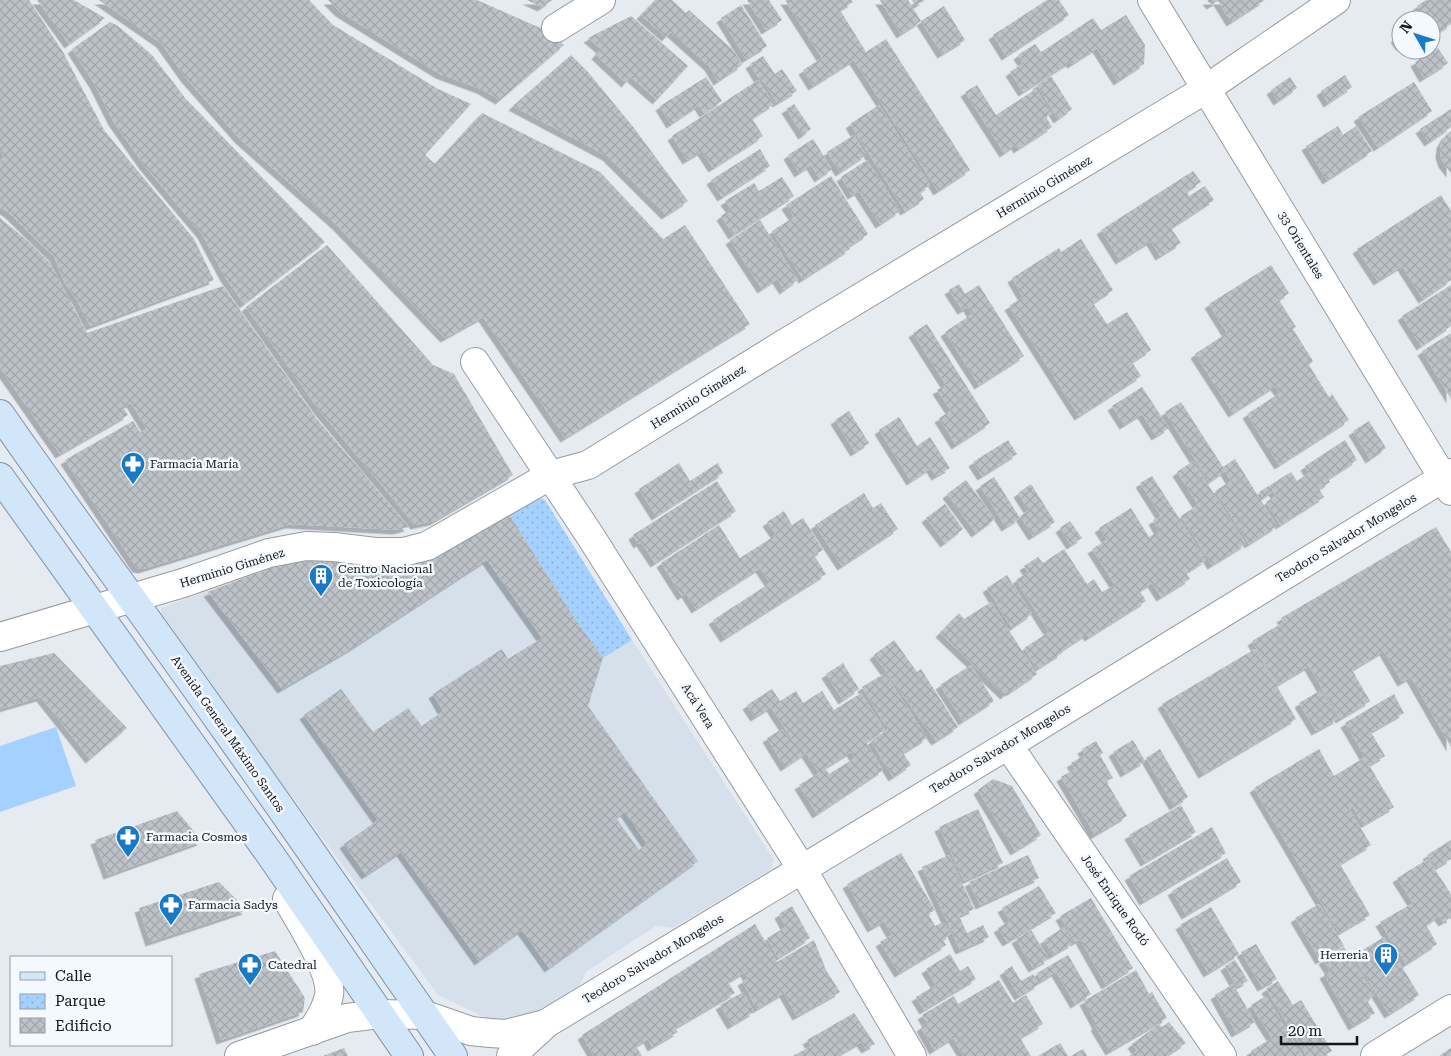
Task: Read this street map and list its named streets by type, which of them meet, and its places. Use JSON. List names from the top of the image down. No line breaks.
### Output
{"streets":{"main road":["Avenida General Máximo Santos"],"street":["Herminio Giménez","33 Orientales","Teodoro Salvador Mongelos","Acá Vera","José Enrique Rodó"]},"crossings":[["Herminio Giménez","33 Orientales"],["Herminio Giménez","Acá Vera"],["Herminio Giménez","Avenida General Máximo Santos"],["33 Orientales","Teodoro Salvador Mongelos"],["Teodoro Salvador Mongelos","Acá Vera"],["Teodoro Salvador Mongelos","Avenida General Máximo Santos"],["Teodoro Salvador Mongelos","José Enrique Rodó"]],"places":{"pharmacy":["Farmacia María","Farmacia Cosmos","Farmacia Sadys","Catedral"],"building":["Centro Nacional de Toxicología","Herreria"]},"legend":["Calle","Parque","Edificio"],"scale_bar":"20 m","north":"top left"}
